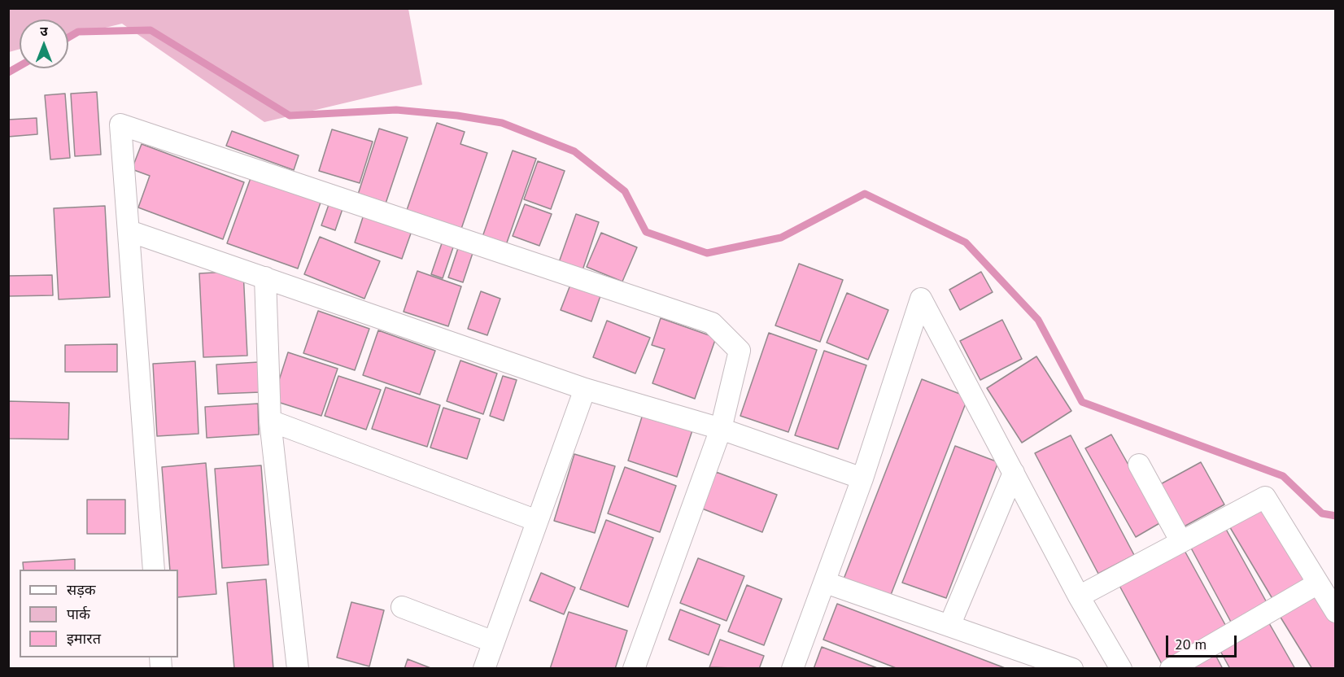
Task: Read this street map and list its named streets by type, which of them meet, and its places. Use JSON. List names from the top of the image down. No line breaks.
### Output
{"legend":["सड़क","पार्क","इमारत"],"scale_bar":"20 m","north":"top"}
